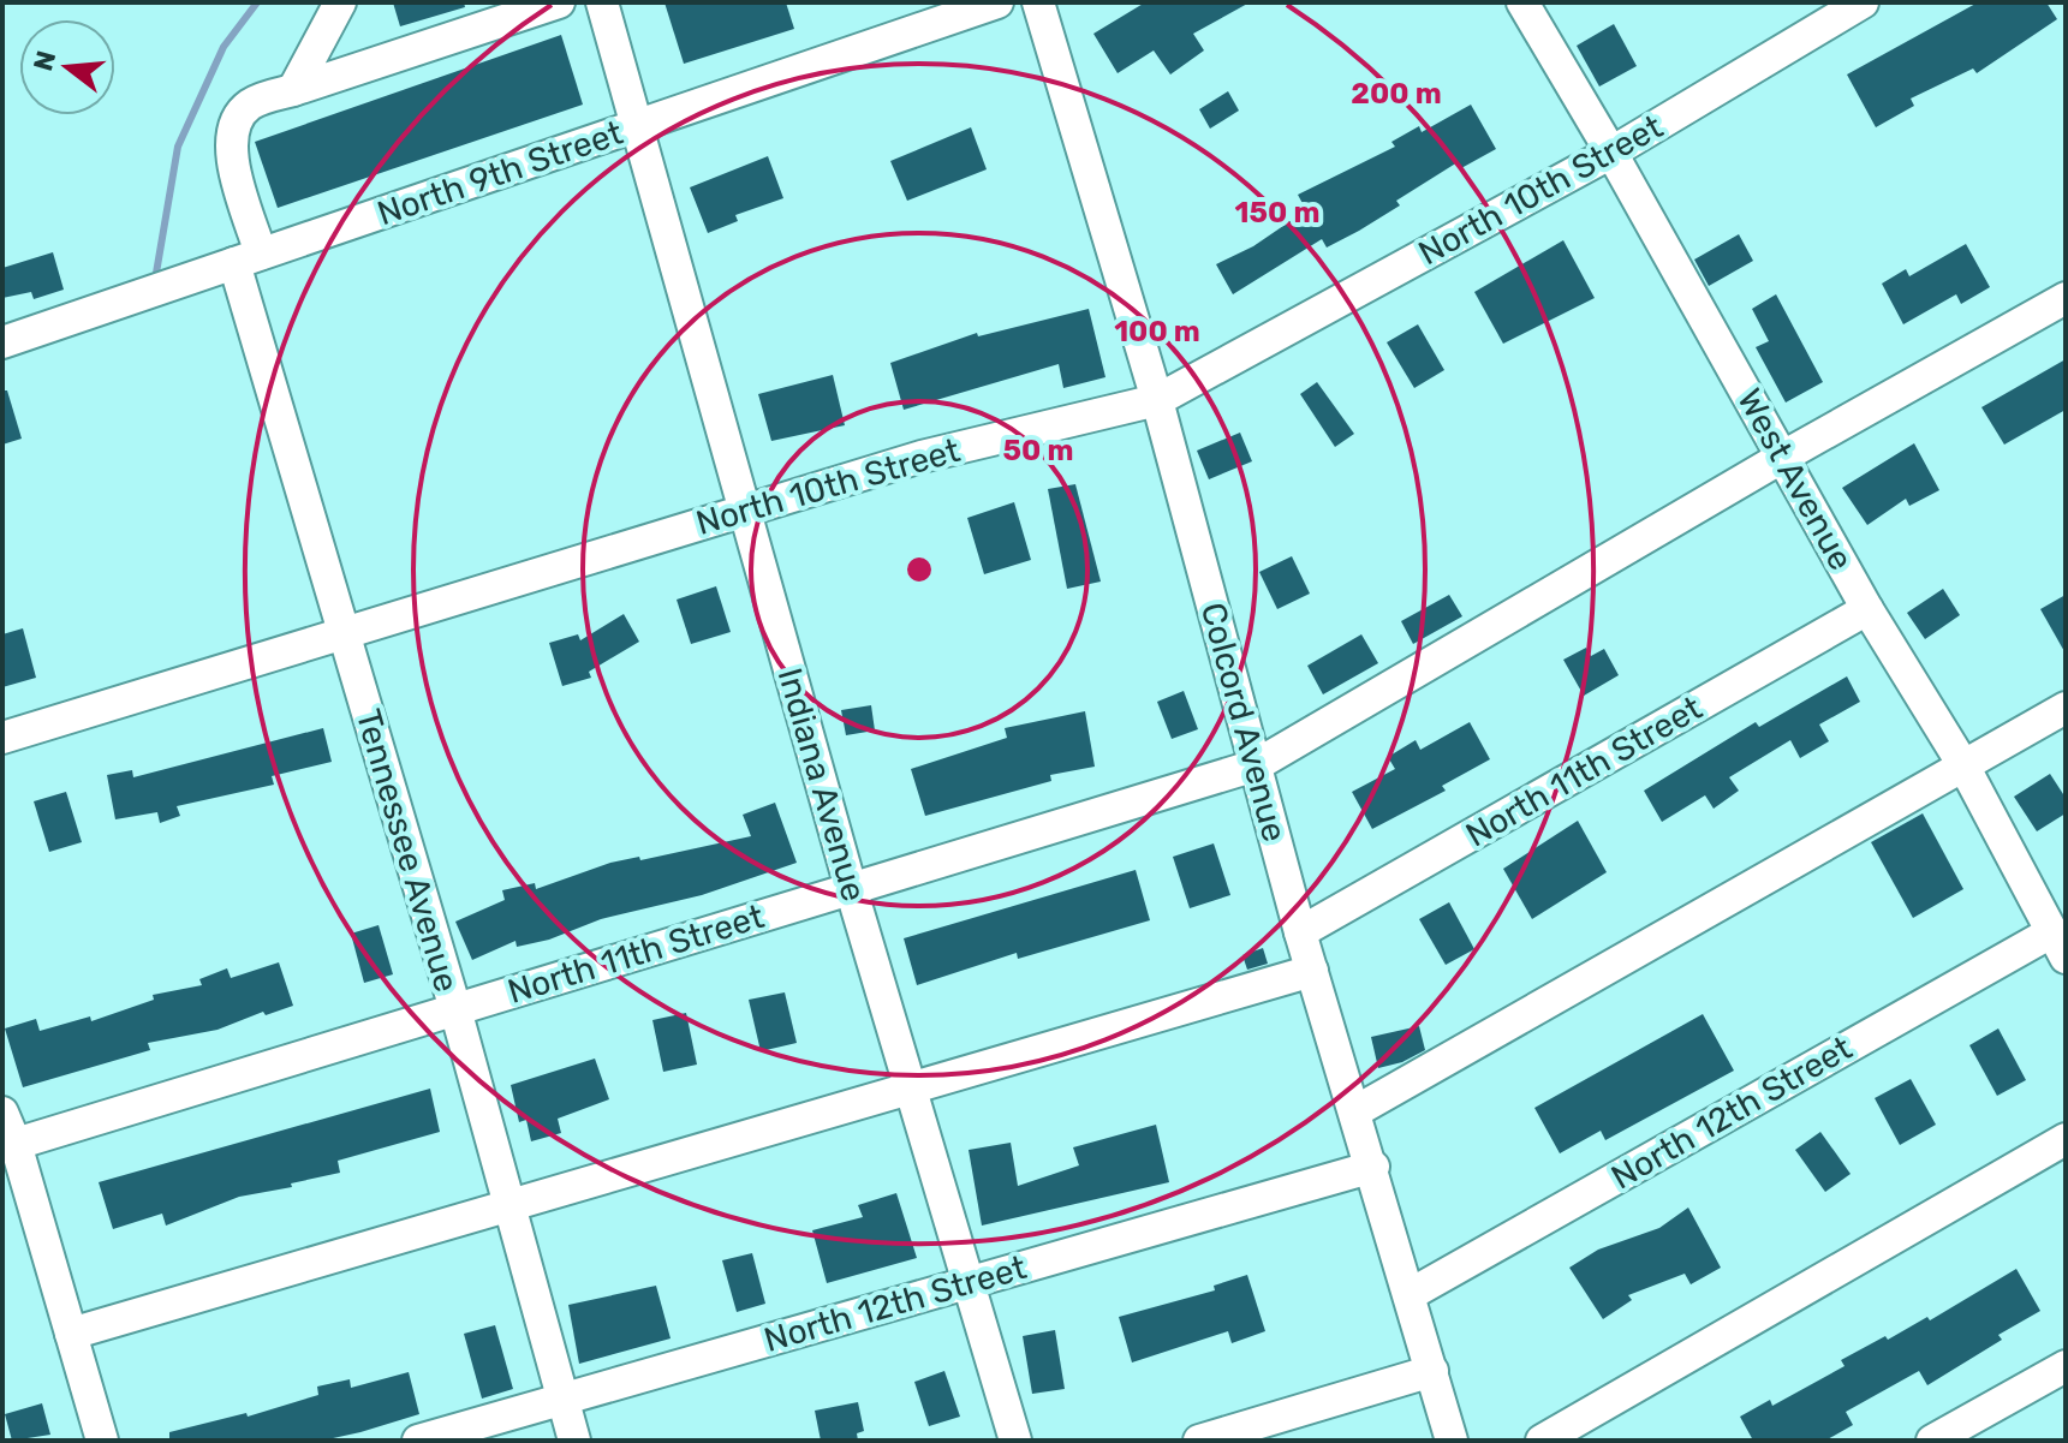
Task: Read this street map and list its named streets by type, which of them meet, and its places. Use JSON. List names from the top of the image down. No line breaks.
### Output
{"streets":{"street":["North 9th Street","North 10th Street","West Avenue","Colcord Avenue","North 11th Street","Indiana Avenue","Tennessee Avenue","North 12th Street"]},"crossings":[["North 9th Street","Indiana Avenue"],["North 9th Street","Tennessee Avenue"],["North 10th Street","West Avenue"],["North 10th Street","Colcord Avenue"],["North 10th Street","Indiana Avenue"],["North 10th Street","Tennessee Avenue"],["West Avenue","North 11th Street"],["West Avenue","North 12th Street"],["Colcord Avenue","North 11th Street"],["Colcord Avenue","North 12th Street"],["North 11th Street","Indiana Avenue"],["North 11th Street","Tennessee Avenue"],["Indiana Avenue","North 12th Street"],["Tennessee Avenue","North 12th Street"]],"north":"left","rings":["200 m","150 m","100 m","50 m"]}
